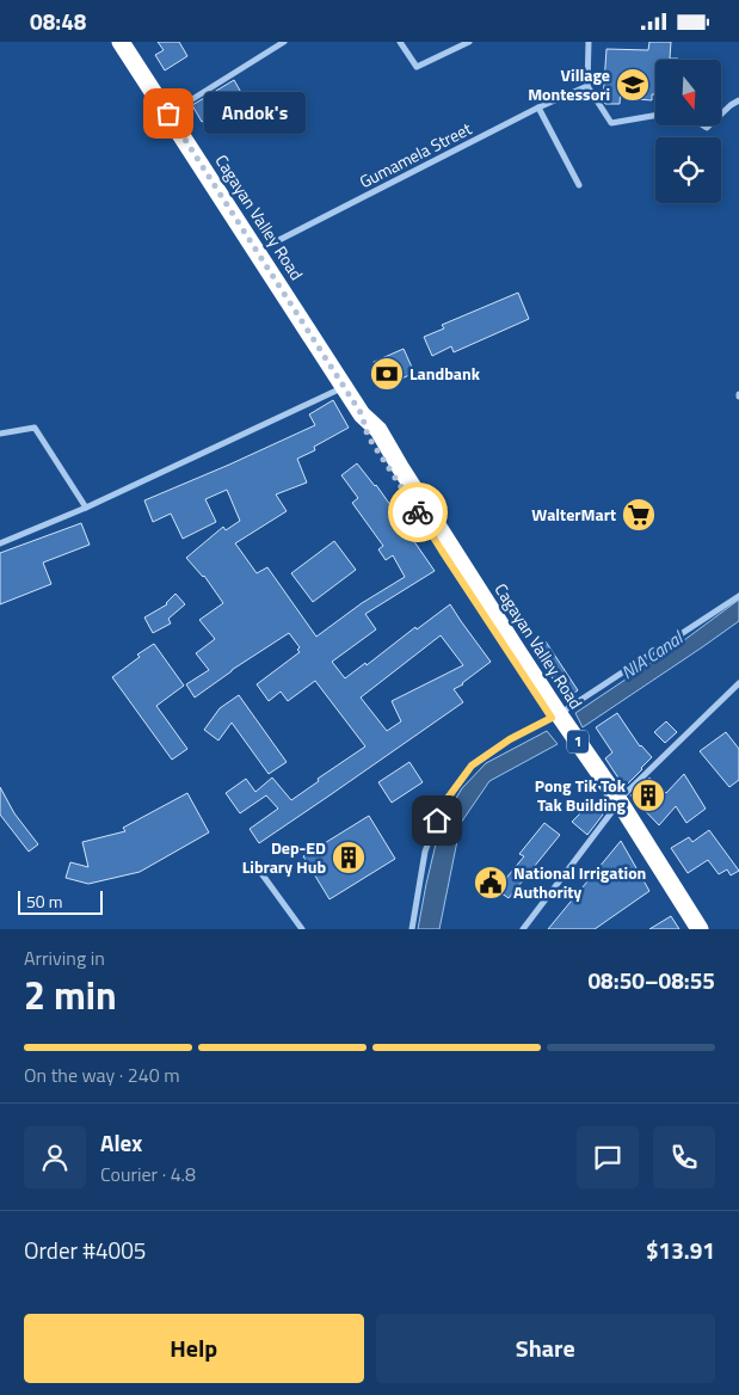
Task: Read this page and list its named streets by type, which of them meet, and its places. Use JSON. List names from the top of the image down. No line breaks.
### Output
{"streets":{"highway":["Cagayan Valley Road","1"],"street":["Gumamela Street"]},"crossings":[["Gumamela Street","Cagayan Valley Road"]],"water":["NIA Canal"],"places":{"school or university":["Village Montessori"],"other":["Andok's"],"bank":["Landbank"],"supermarket":["WalterMart"],"building":["Pong Tik Tok Tak Building","Dep-ED Library Hub"],"public building":["National Irrigation Authority"]},"scale_bar":"50 m","north":"bottom","page":{"status":"08:48","bubble":"Andok's","scale":"50 m","heading":["2 min","Arriving in","08:50–08:55"],"panel":["Alex","Courier · 4.8","Order #4005","$13.91"],"bar":"On the way · 240 m","buttons":["Help","Share"]}}
